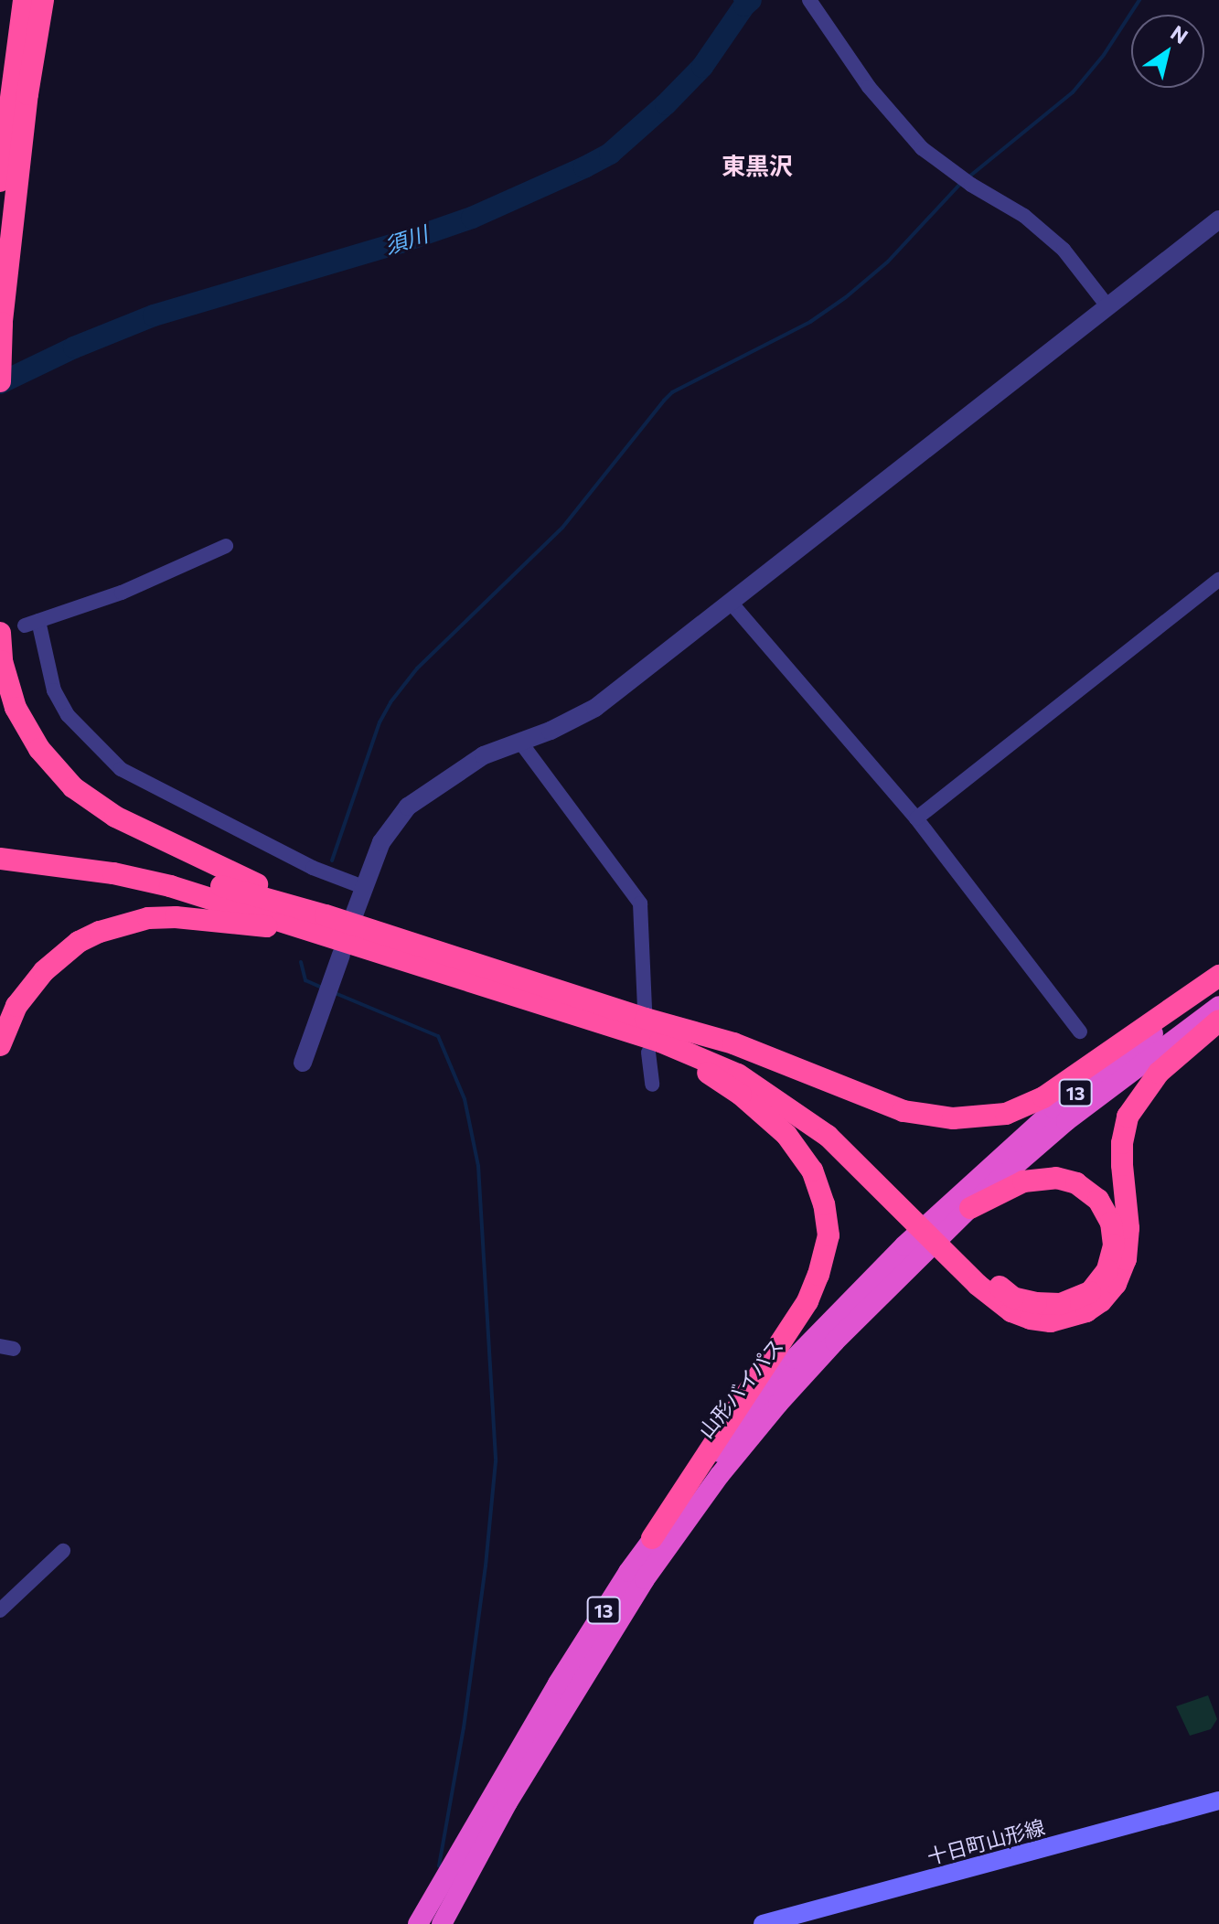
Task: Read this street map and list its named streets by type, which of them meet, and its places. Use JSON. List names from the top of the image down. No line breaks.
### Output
{"streets":{"highway":["13","山形バイパス"],"main road":["十日町山形線"]},"districts":["東黒沢"],"water":["須川"],"north":"top right"}
